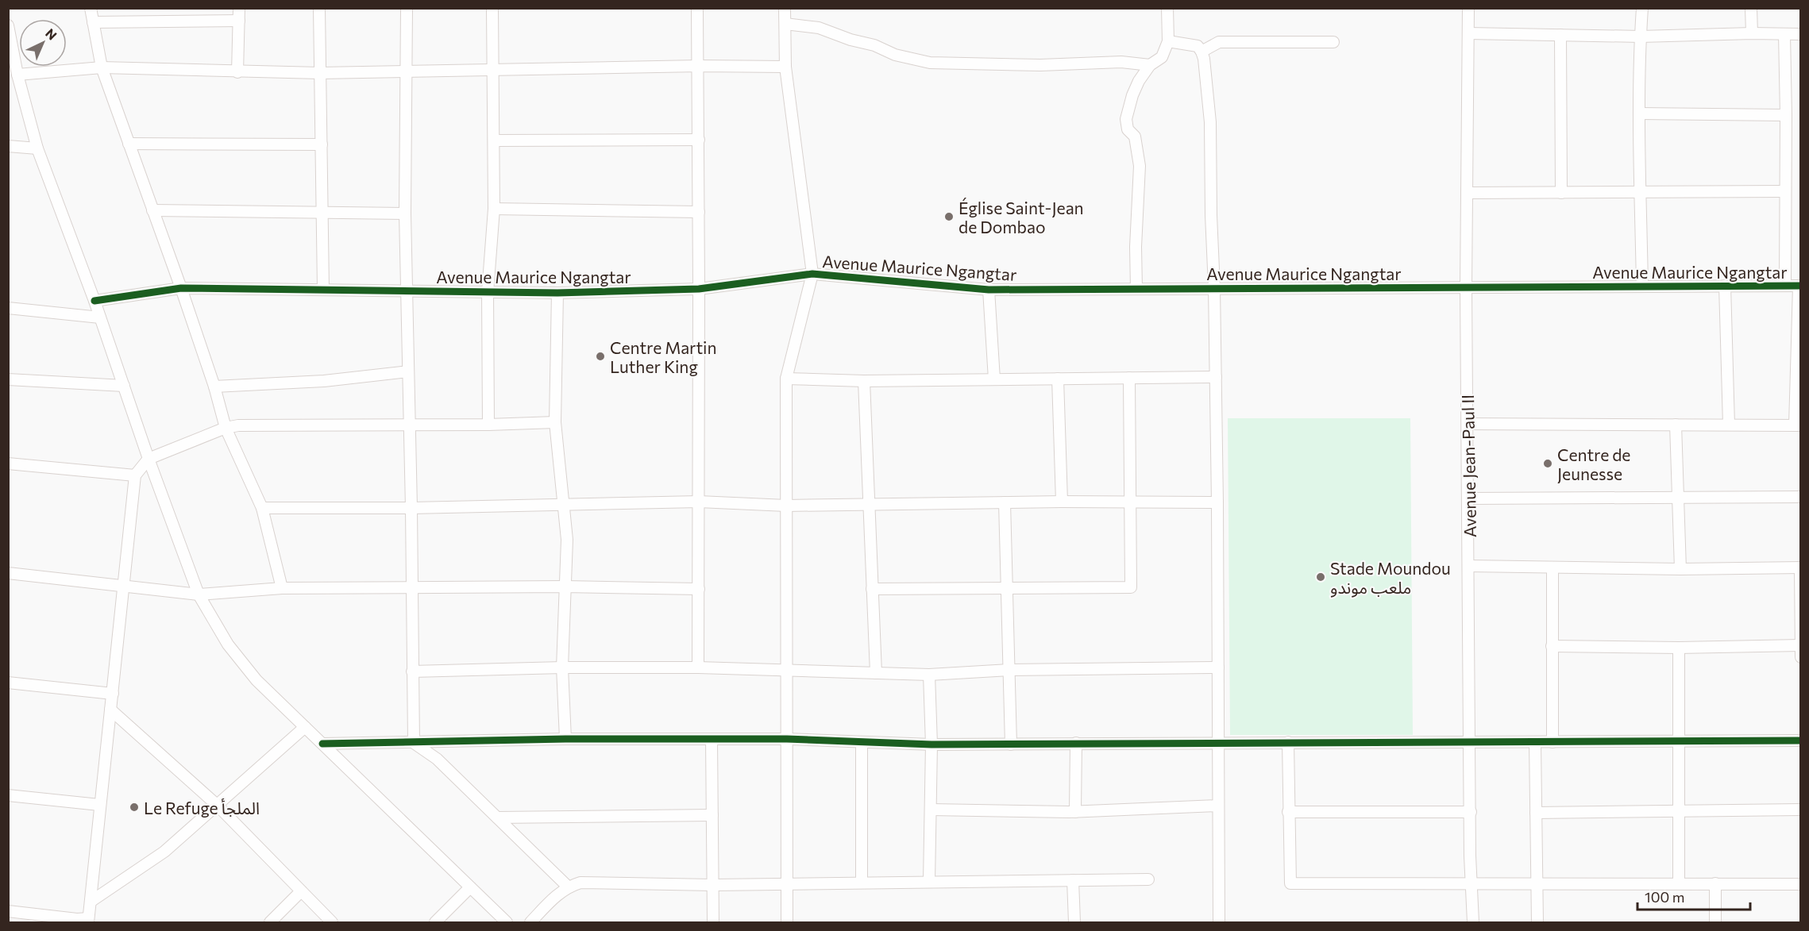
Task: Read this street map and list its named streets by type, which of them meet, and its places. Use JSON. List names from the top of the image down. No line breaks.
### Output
{"streets":{"street":["Avenue Maurice Ngangtar","Avenue Jean-Paul II"]},"crossings":[["Avenue Maurice Ngangtar","Avenue Jean-Paul II"]],"places":["Église Saint-Jean de Dombao","Centre Martin Luther King","Centre de Jeunesse","Stade Moundou ملعب موندو","Le Refuge الملجأ"],"scale_bar":"100 m","north":"top right"}
